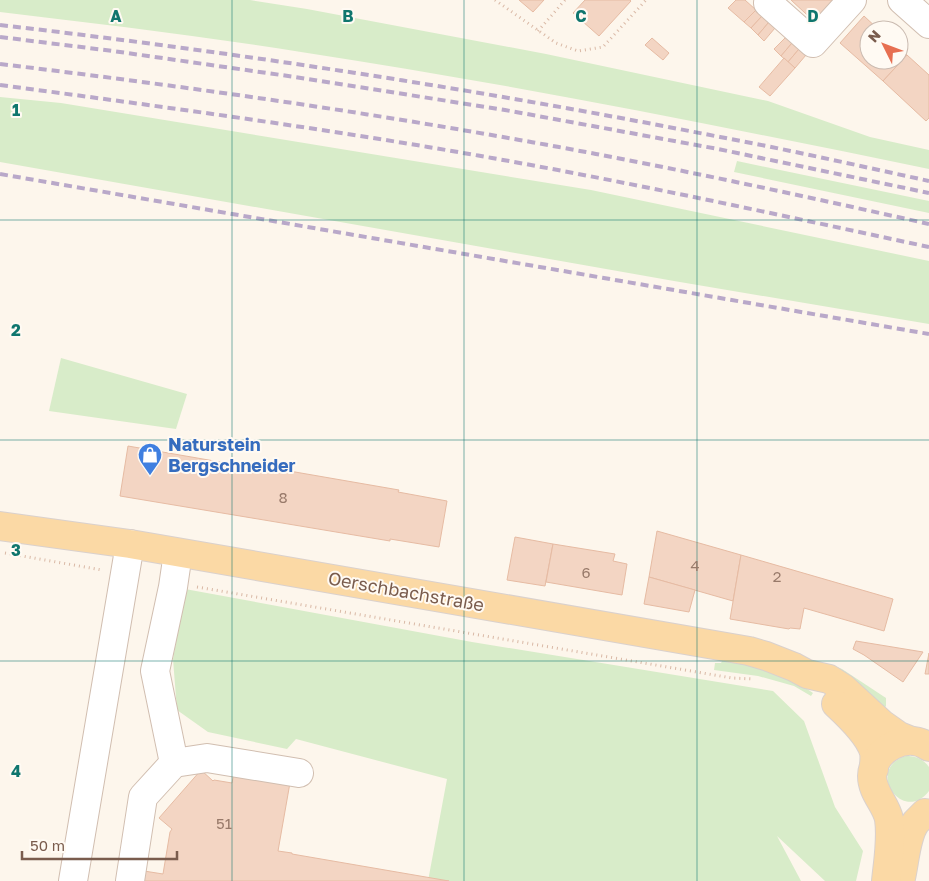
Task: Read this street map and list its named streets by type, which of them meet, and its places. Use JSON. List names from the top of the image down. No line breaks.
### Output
{"streets":{"main road":["Oerschbachstraße"]},"places":{"shop":["Naturstein Bergschneider"]},"house_numbers":["8","4","6","2","51"],"scale_bar":"50 m","north":"top left","grid":{"columns":["A","B","C","D"],"rows":["1","2","3","4"]}}
